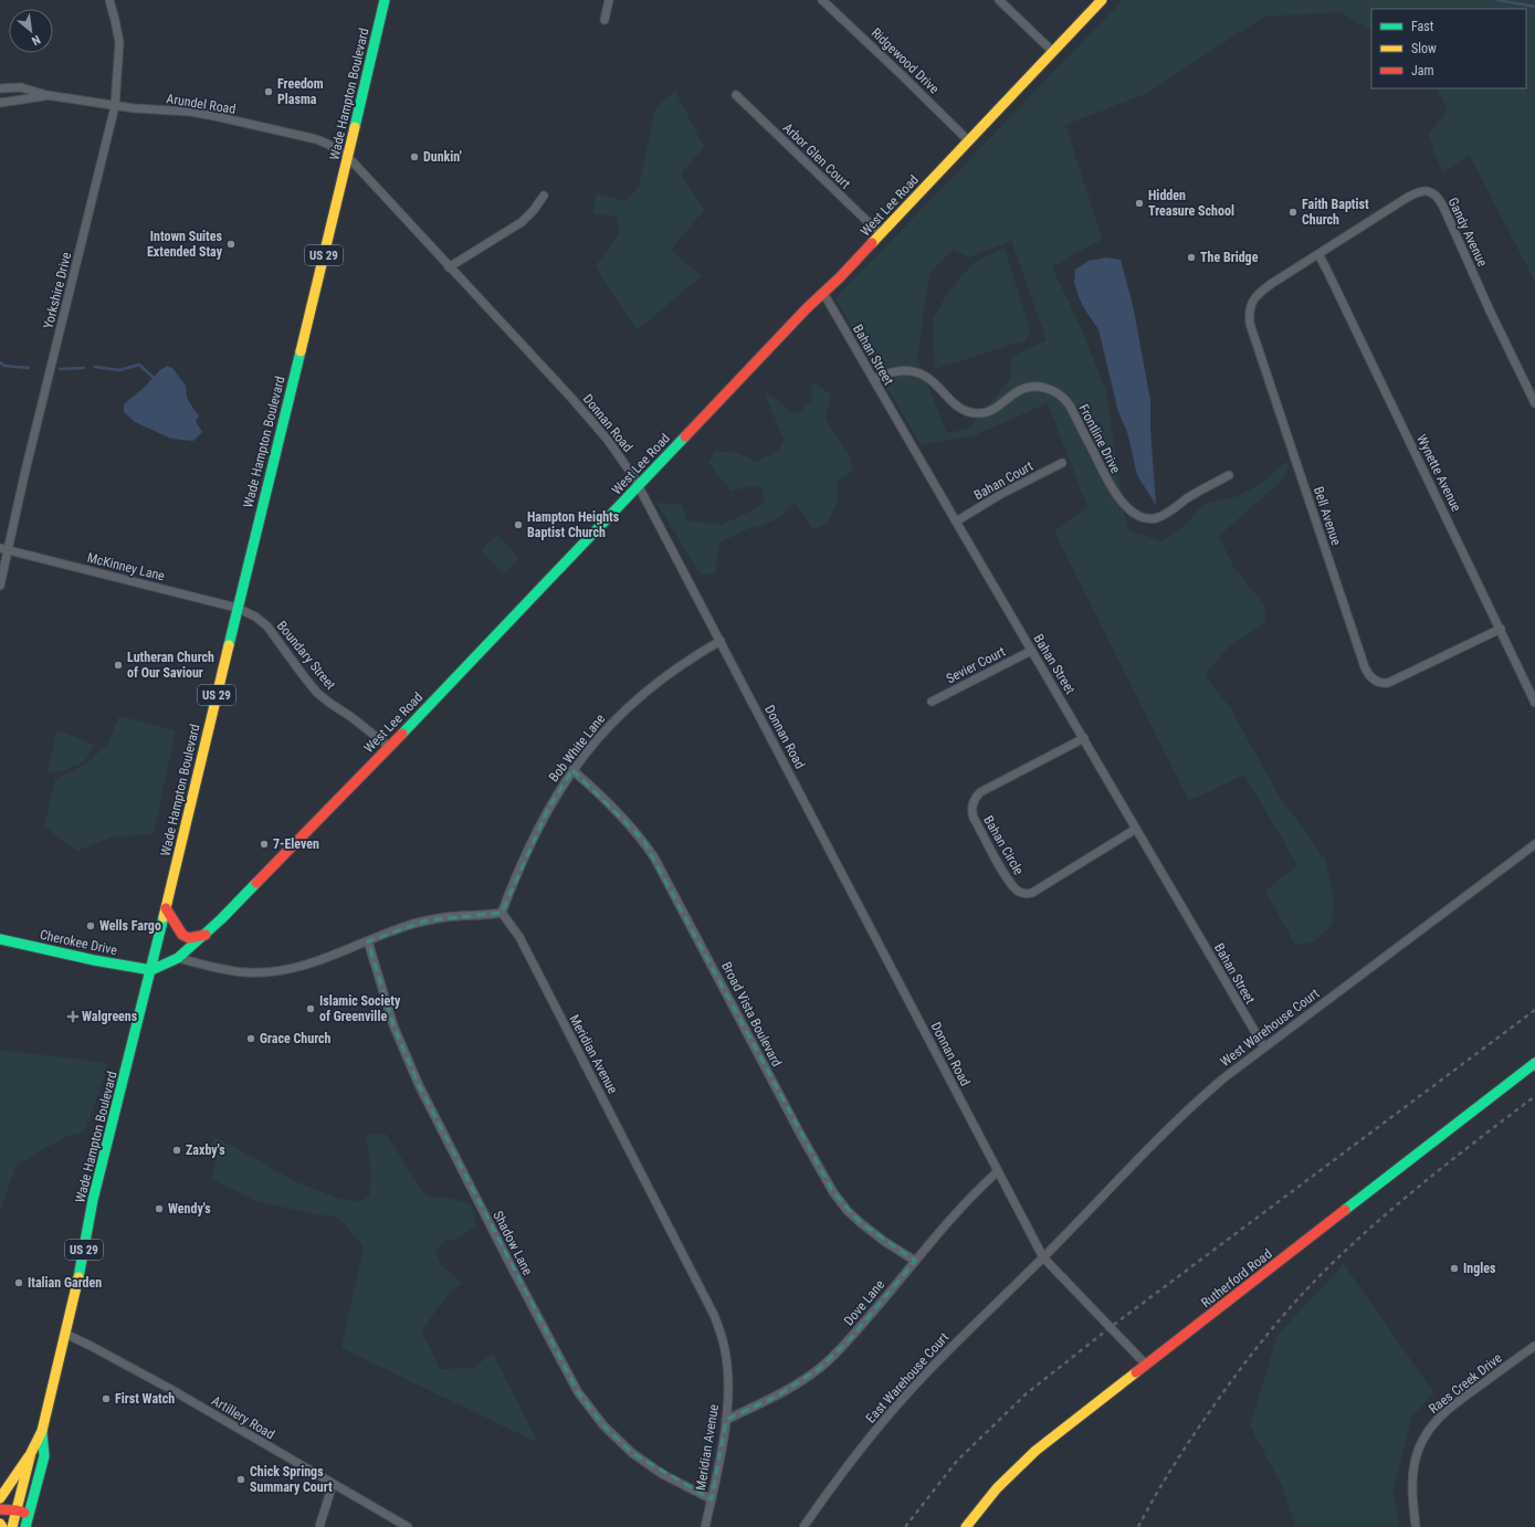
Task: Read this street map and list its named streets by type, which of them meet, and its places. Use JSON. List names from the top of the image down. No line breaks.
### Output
{"streets":{"street":["Ridgewood Drive","Wade Hampton Boulevard","Arundel Road","Arbor Glen Court","West Lee Road","Gandy Avenue","US 29","Yorkshire Drive","Bahan Street","Donnan Road","Frontline Drive","Wynette Avenue","Bahan Court","Bell Avenue","McKinney Lane","Boundary Street","Sevier Court","Bob White Lane","Bahan Circle","Cherokee Drive","Broad Vista Boulevard","West Warehouse Court","Meridian Avenue","Shadow Lane","Rutherford Road","Dove Lane","East Warehouse Court","Raes Creek Drive","Artillery Road"]},"crossings":[["Ridgewood Drive","West Lee Road"],["Wade Hampton Boulevard","Arundel Road"],["Wade Hampton Boulevard","West Lee Road"],["Wade Hampton Boulevard","Donnan Road"],["Wade Hampton Boulevard","McKinney Lane"],["Wade Hampton Boulevard","Cherokee Drive"],["Wade Hampton Boulevard","Artillery Road"],["Arundel Road","Yorkshire Drive"],["Arundel Road","Donnan Road"],["Arbor Glen Court","West Lee Road"],["West Lee Road","Bahan Street"],["West Lee Road","Donnan Road"],["West Lee Road","Boundary Street"],["West Lee Road","Cherokee Drive"],["Gandy Avenue","Wynette Avenue"],["Gandy Avenue","Bell Avenue"],["Yorkshire Drive","McKinney Lane"],["Bahan Street","Frontline Drive"],["Bahan Street","Bahan Court"],["Bahan Street","Sevier Court"],["Bahan Street","Bahan Circle"],["Bahan Street","West Warehouse Court"],["Donnan Road","Bob White Lane"],["Donnan Road","West Warehouse Court"],["Donnan Road","Rutherford Road"],["Donnan Road","Dove Lane"],["Donnan Road","East Warehouse Court"],["Wynette Avenue","Bell Avenue"],["McKinney Lane","Boundary Street"],["Bob White Lane","Broad Vista Boulevard"],["Bob White Lane","Meridian Avenue"],["Broad Vista Boulevard","Dove Lane"],["West Warehouse Court","East Warehouse Court"],["Meridian Avenue","Shadow Lane"],["Meridian Avenue","Dove Lane"]],"places":{"other":["Freedom Plasma","Dunkin'","Hidden Treasure School","Faith Baptist Church","Intown Suites Extended Stay","The Bridge","Hampton Heights Baptist Church","Lutheran Church of Our Saviour","7-Eleven","Wells Fargo","Islamic Society of Greenville","Grace Church","Zaxby's","Wendy's","Ingles","Italian Garden","First Watch","Chick Springs Summary Court"],"health":["Walgreens"]},"legend":["Fast","Slow","Jam"],"north":"bottom right"}
